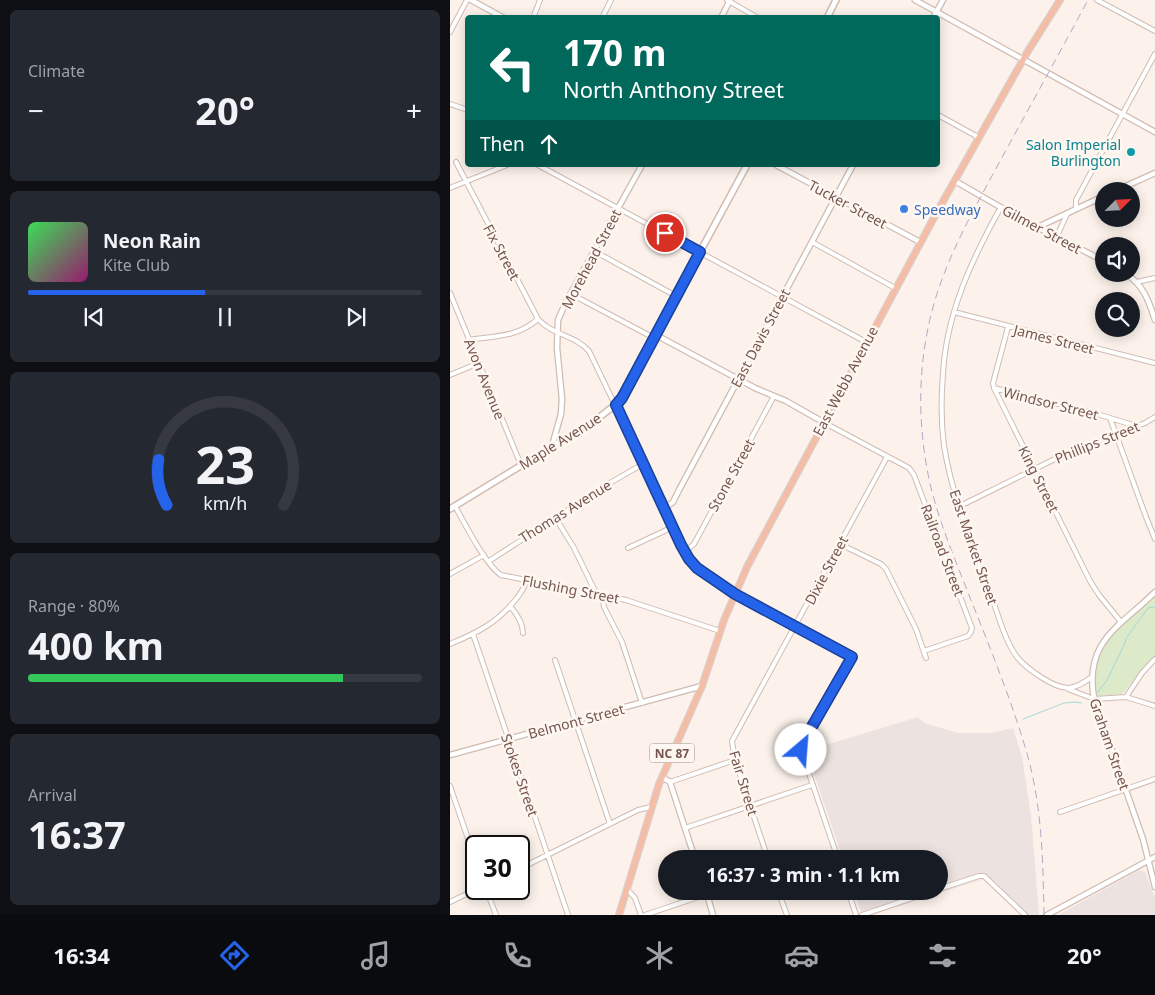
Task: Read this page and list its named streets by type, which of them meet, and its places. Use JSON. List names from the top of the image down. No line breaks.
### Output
{"streets":{"highway":["East Webb Avenue","NC 87"],"main road":["Maple Avenue"],"street":["Tucker Street","Gilmer Street","Fix Street","Morehead Street","East Davis Street","James Street","Avon Avenue","Windsor Street","Phillips Street","Stone Street","King Street","Thomas Avenue","East Market Street","Railroad Street","Dixie Street","Flushing Street","Belmont Street","Graham Street","Stokes Street","Fair Street"]},"crossings":[["Tucker Street","East Davis Street"],["Tucker Street","East Webb Avenue"],["Gilmer Street","East Webb Avenue"],["Gilmer Street","East Market Street"],["Fix Street","Morehead Street"],["Fix Street","Maple Avenue"],["Morehead Street","Maple Avenue"],["James Street","East Market Street"],["Avon Avenue","Maple Avenue"],["East Webb Avenue","Flushing Street"],["East Webb Avenue","Belmont Street"],["Windsor Street","Phillips Street"],["Windsor Street","King Street"],["Maple Avenue","Flushing Street"],["Phillips Street","King Street"],["Phillips Street","East Market Street"],["King Street","Graham Street"],["Thomas Avenue","Flushing Street"],["East Market Street","Graham Street"],["Railroad Street","Dixie Street"],["Dixie Street","Fair Street"],["Belmont Street","Stokes Street"]],"places":["Salon Imperial Burlington","Speedway"],"north":"top right","page":{"tile":["Climate",["Range · 80%","400 km"],["Arrival","16:37"]],"turn":["170 m","North Anthony Street"],"heat":["−","20°","+"],"then":"Then","song":["Neon Rain","Kite Club"],"limit":"30","trip":"16:37 · 3 min · 1.1 km","tabs":["16:34","20°"],"gauge":["23","km/h"]}}
